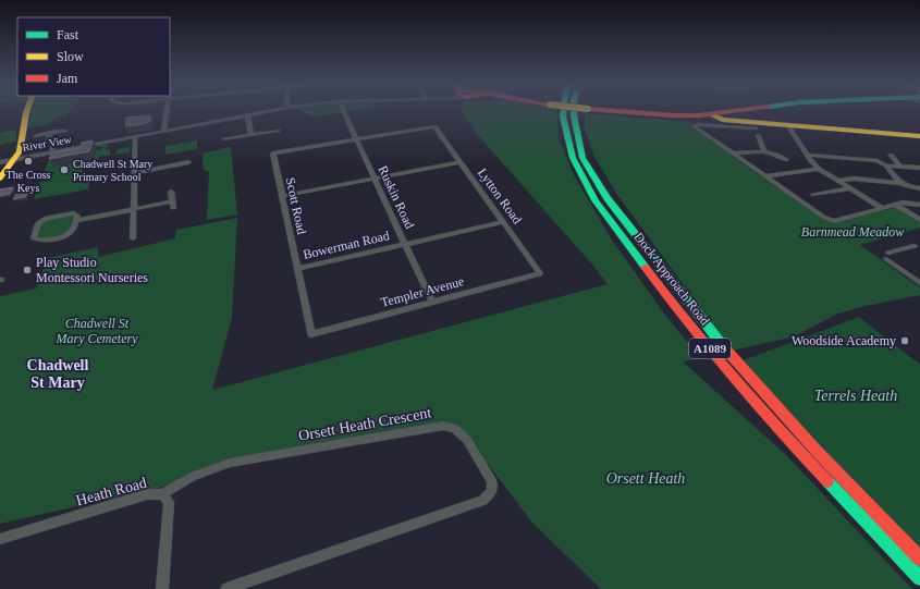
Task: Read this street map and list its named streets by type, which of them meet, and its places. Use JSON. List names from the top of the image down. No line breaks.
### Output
{"streets":{"main road":["Dock Approach Road","A1089"],"street":["River View","Lytton Road","Ruskin Road","Scott Road","Bowerman Road","Templer Avenue","Orsett Heath Crescent","Heath Road"]},"crossings":[["Lytton Road","Ruskin Road"],["Lytton Road","Scott Road"],["Lytton Road","Bowerman Road"],["Lytton Road","Templer Avenue"],["Ruskin Road","Scott Road"],["Ruskin Road","Bowerman Road"],["Ruskin Road","Templer Avenue"],["Scott Road","Bowerman Road"],["Scott Road","Templer Avenue"],["Orsett Heath Crescent","Heath Road"]],"districts":["Chadwell St Mary"],"parks":["Barnmead Meadow","Chadwell St Mary Cemetery","Terrels Heath","Orsett Heath"],"places":["The Cross Keys","Chadwell St Mary Primary School","Play Studio Montessori Nurseries","Woodside Academy"],"legend":["Fast","Slow","Jam"]}
